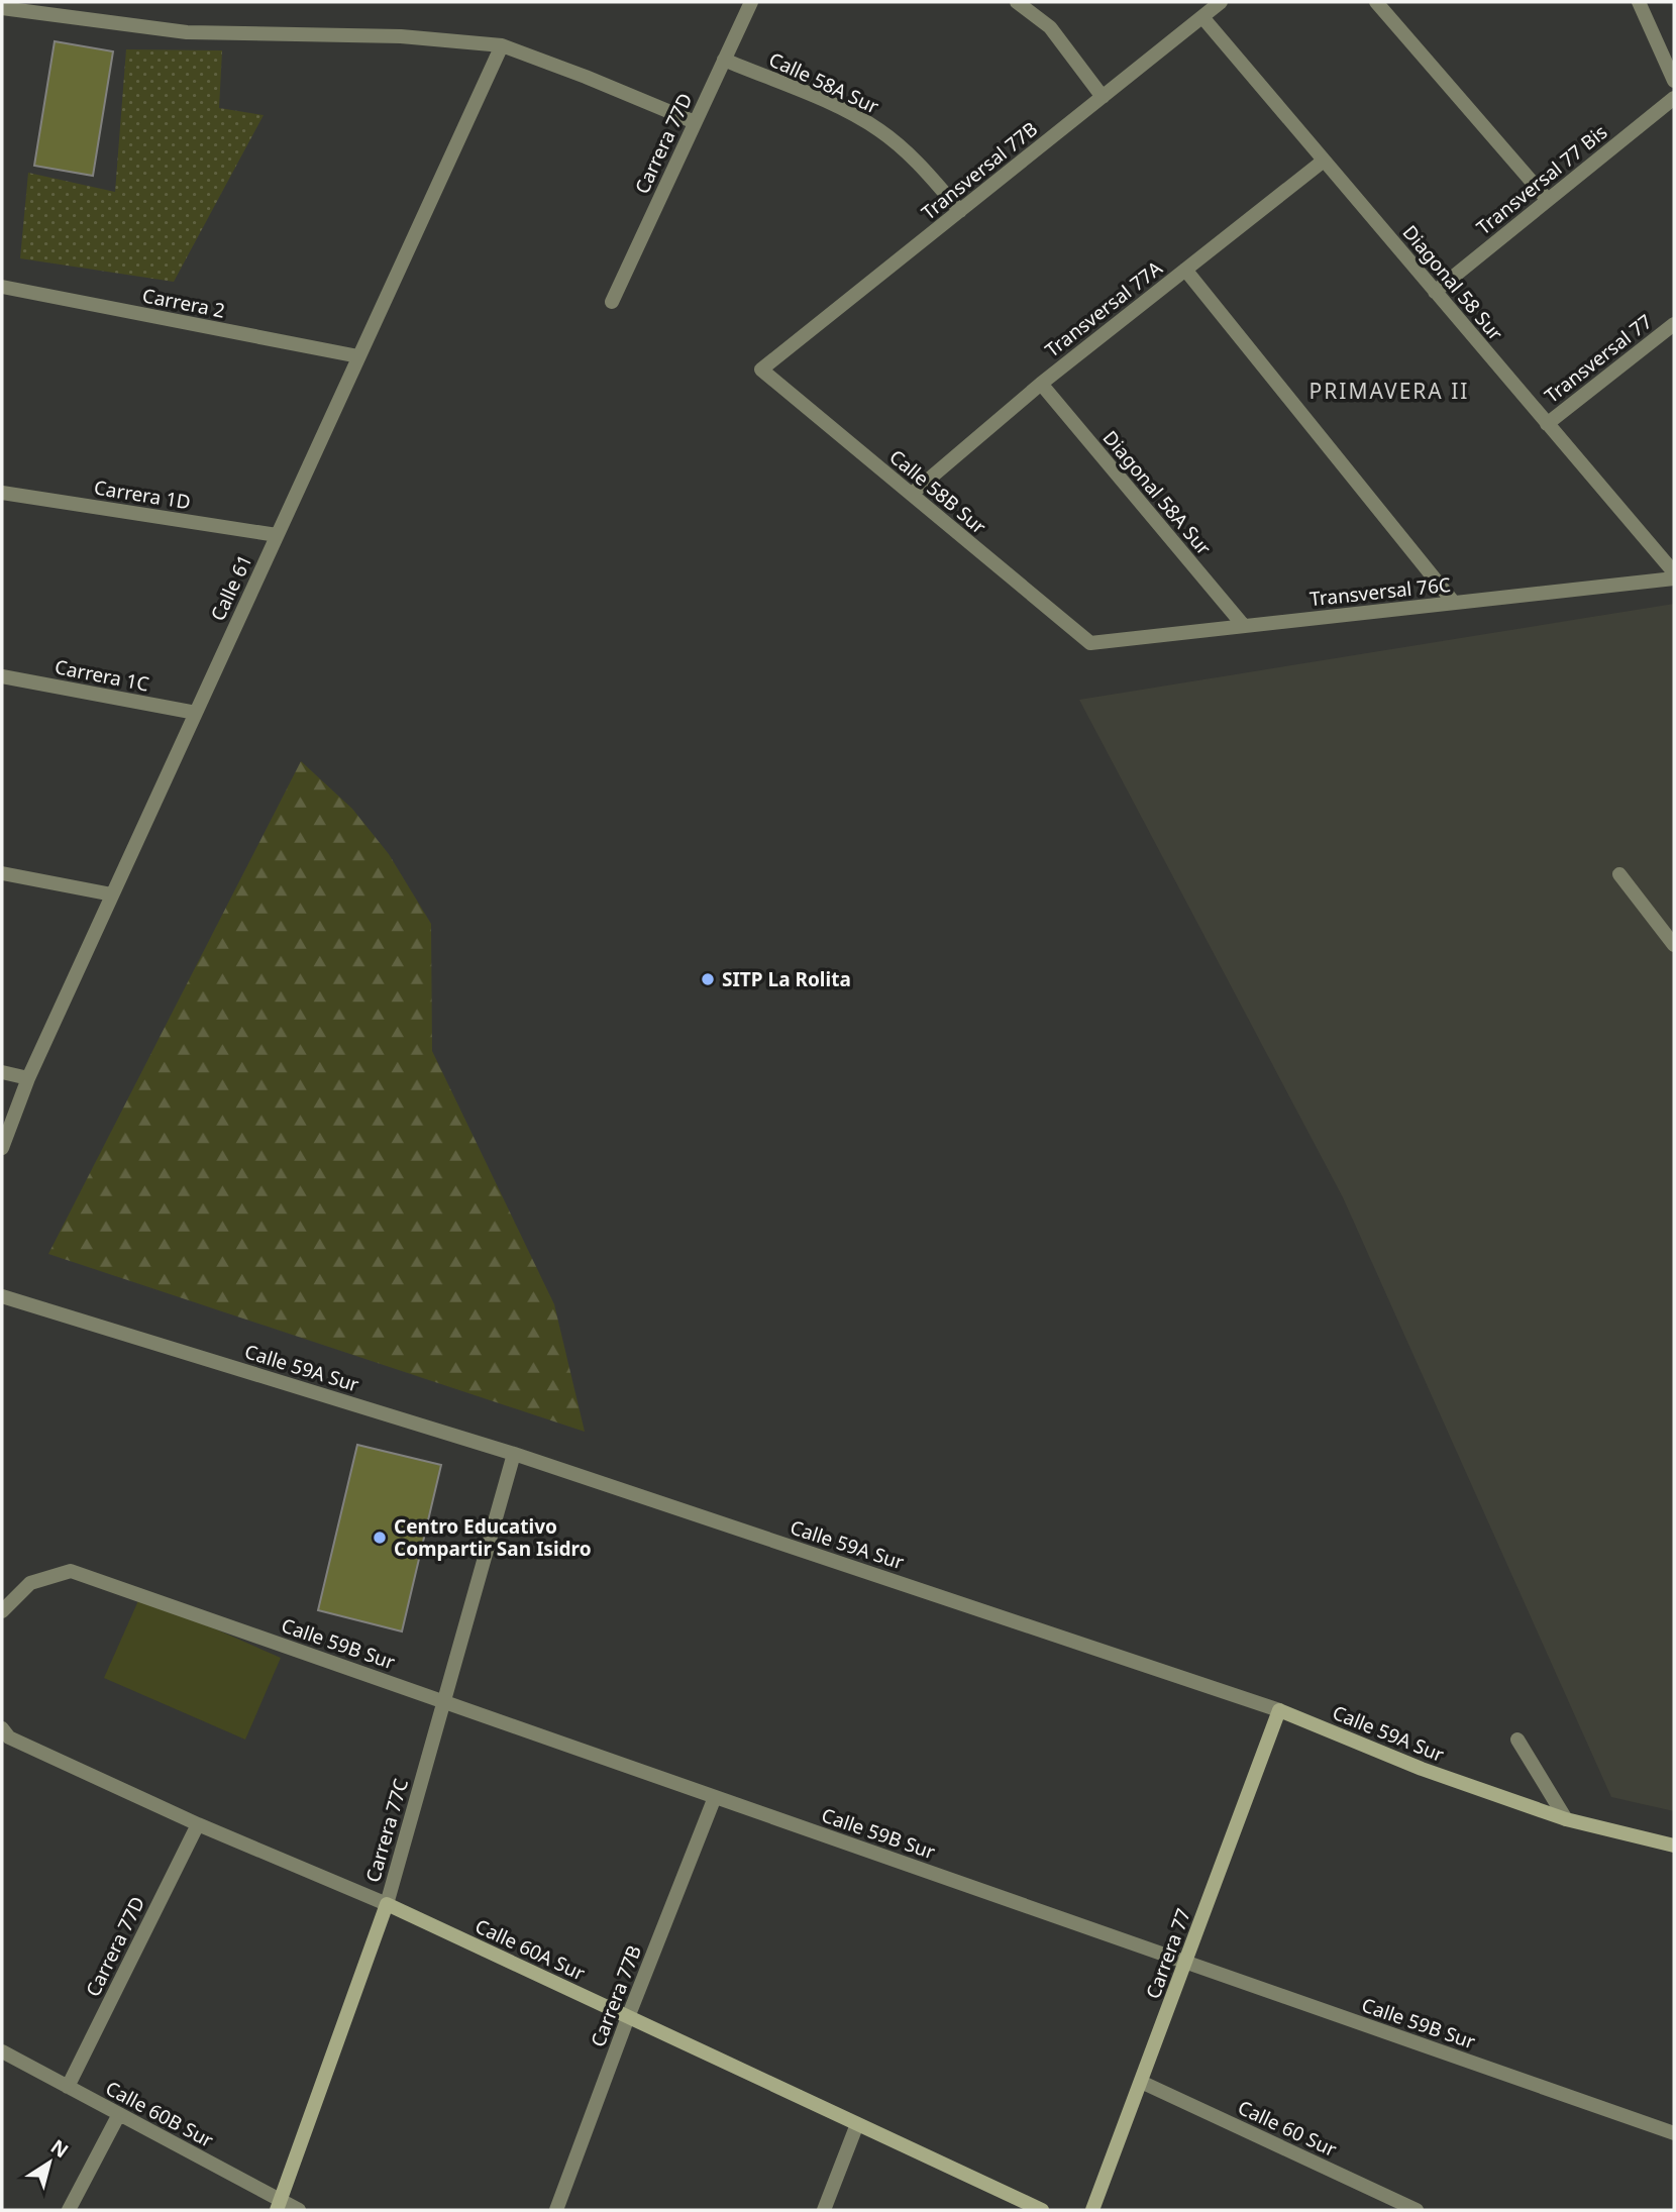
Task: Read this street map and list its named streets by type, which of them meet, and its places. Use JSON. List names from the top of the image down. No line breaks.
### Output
{"streets":{"street":["Calle 58A Sur","Carrera 77D","Transversal 77B","Transversal 77 Bis","Diagonal 58 Sur","Carrera 2","Transversal 77A","Transversal 77","Calle 58B Sur","Diagonal 58A Sur","Carrera 1D","Calle 61","Transversal 76C","Carrera 1C","Calle 59A Sur","Calle 59B Sur","Carrera 77C","Calle 60A Sur","Carrera 77","Carrera 77B","Calle 60B Sur","Calle 60 Sur"]},"crossings":[["Calle 58A Sur","Carrera 77D"],["Calle 58A Sur","Transversal 77B"],["Carrera 77D","Calle 60A Sur"],["Carrera 77D","Calle 60B Sur"],["Transversal 77B","Diagonal 58 Sur"],["Transversal 77B","Calle 58B Sur"],["Transversal 77 Bis","Diagonal 58 Sur"],["Diagonal 58 Sur","Transversal 77A"],["Diagonal 58 Sur","Transversal 77"],["Carrera 2","Calle 61"],["Transversal 77A","Calle 58B Sur"],["Transversal 77A","Diagonal 58A Sur"],["Calle 58B Sur","Transversal 76C"],["Diagonal 58A Sur","Transversal 76C"],["Carrera 1D","Calle 61"],["Calle 61","Carrera 1C"],["Calle 59A Sur","Carrera 77C"],["Calle 59A Sur","Carrera 77"],["Calle 59B Sur","Carrera 77C"],["Calle 59B Sur","Carrera 77"],["Calle 59B Sur","Carrera 77B"],["Carrera 77C","Calle 60A Sur"],["Carrera 77C","Calle 60B Sur"],["Calle 60A Sur","Carrera 77B"],["Carrera 77","Calle 60 Sur"]],"districts":["PRIMAVERA II"],"places":["SITP La Rolita","Centro Educativo Compartir San Isidro"],"north":"top right"}
